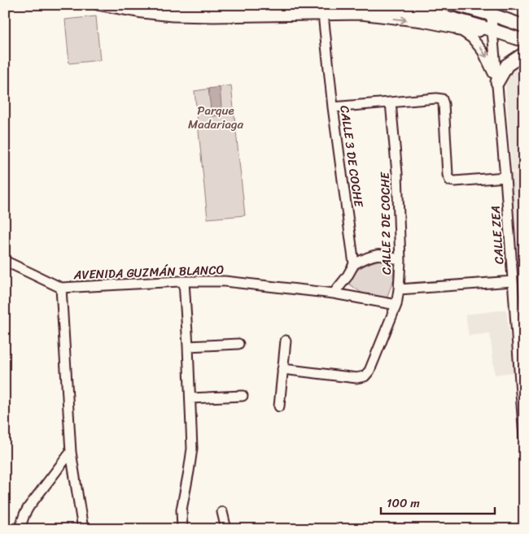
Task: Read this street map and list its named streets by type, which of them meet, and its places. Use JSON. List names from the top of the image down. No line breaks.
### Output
{"streets":{"street":["CALLE 3 DE COCHE","CALLE 2 DE COCHE","CALLE ZEA","AVENIDA GUZMÁN BLANCO"]},"crossings":[["CALLE 2 DE COCHE","AVENIDA GUZMÁN BLANCO"]],"parks":["Parque Madariaga"],"scale_bar":"100 m"}
